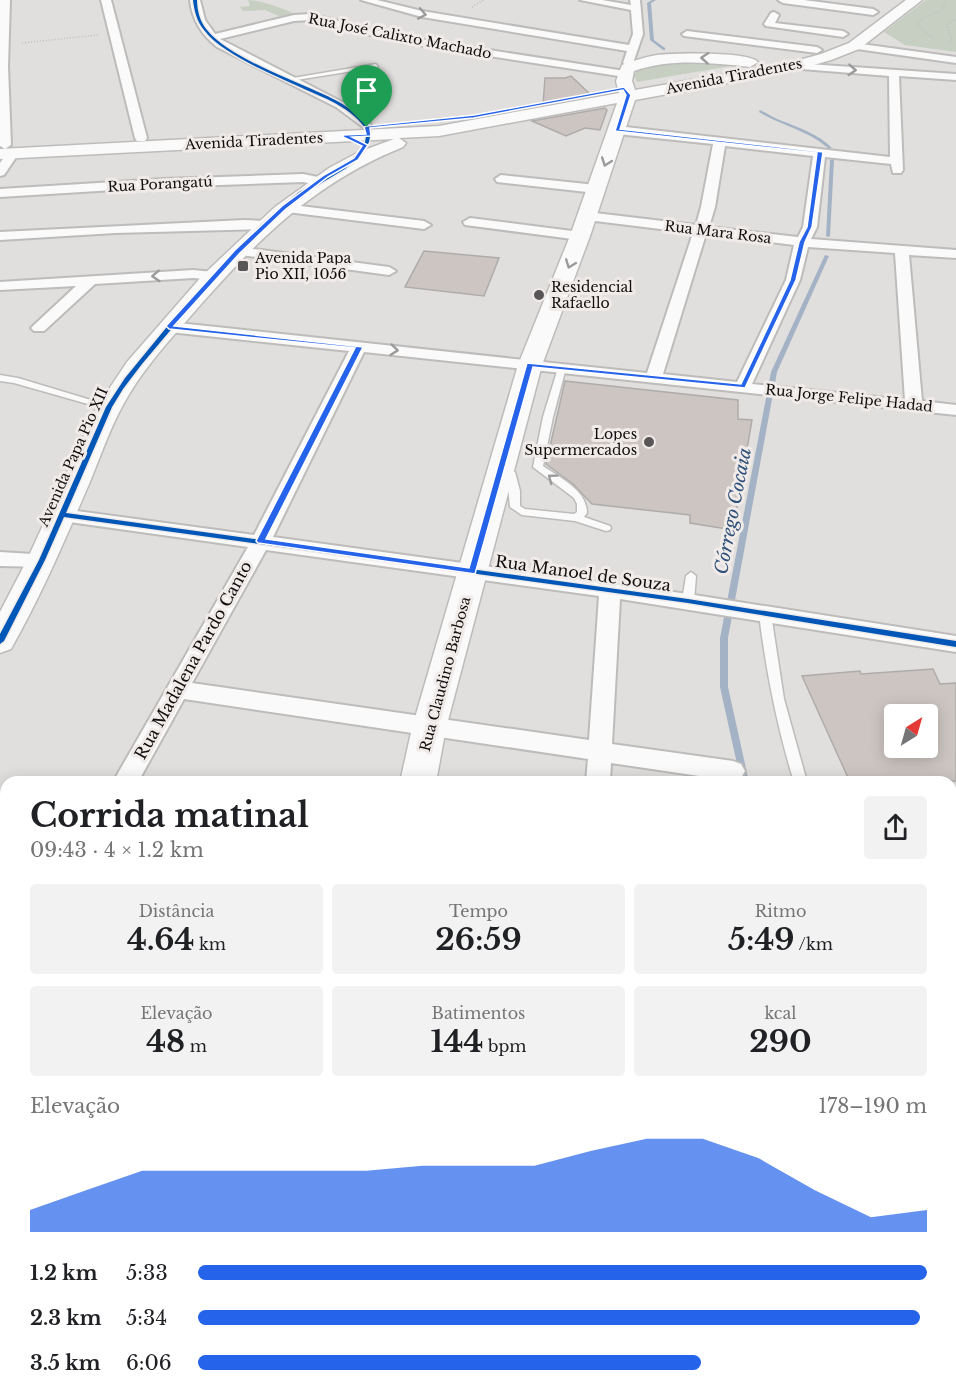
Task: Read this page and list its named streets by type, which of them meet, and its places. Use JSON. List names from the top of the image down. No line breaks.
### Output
{"streets":{"main road":["Avenida Tiradentes","Avenida Papa Pio XII","Rua Claudino Barbosa"],"street":["Rua José Calixto Machado","Rua Porangatú","Rua Mara Rosa","Rua Jorge Felipe Hadad","Rua Manoel de Souza","Rua Madalena Pardo Canto"]},"crossings":[["Rua José Calixto Machado","Avenida Tiradentes"],["Rua José Calixto Machado","Rua Claudino Barbosa"],["Avenida Tiradentes","Avenida Papa Pio XII"],["Avenida Tiradentes","Rua Claudino Barbosa"],["Rua Porangatú","Avenida Papa Pio XII"],["Rua Mara Rosa","Rua Claudino Barbosa"],["Rua Jorge Felipe Hadad","Avenida Papa Pio XII"],["Rua Jorge Felipe Hadad","Rua Madalena Pardo Canto"],["Rua Jorge Felipe Hadad","Rua Claudino Barbosa"],["Avenida Papa Pio XII","Rua Manoel de Souza"],["Rua Manoel de Souza","Rua Madalena Pardo Canto"],["Rua Manoel de Souza","Rua Claudino Barbosa"]],"water":["Córrego Cocaia"],"places":{"transit":["Avenida Papa Pio XII, 1056"],"other":["Residencial Rafaello","Lopes Supermercados"]},"north":"top right","page":{"heading":["Corrida matinal","09:43 · 4 × 1.2 km"],"stats":[["Distância","4.64 km"],["Tempo","26:59"],["Ritmo","5:49 /km"],["Elevação","48 m"],["Batimentos","144 bpm"],["kcal","290"]],"chart":["Elevação","178–190 m"],"list":[{"name":"1.2 km","note":"5:33"},{"name":"2.3 km","note":"5:34"},{"name":"3.5 km","note":"6:06"}]}}
